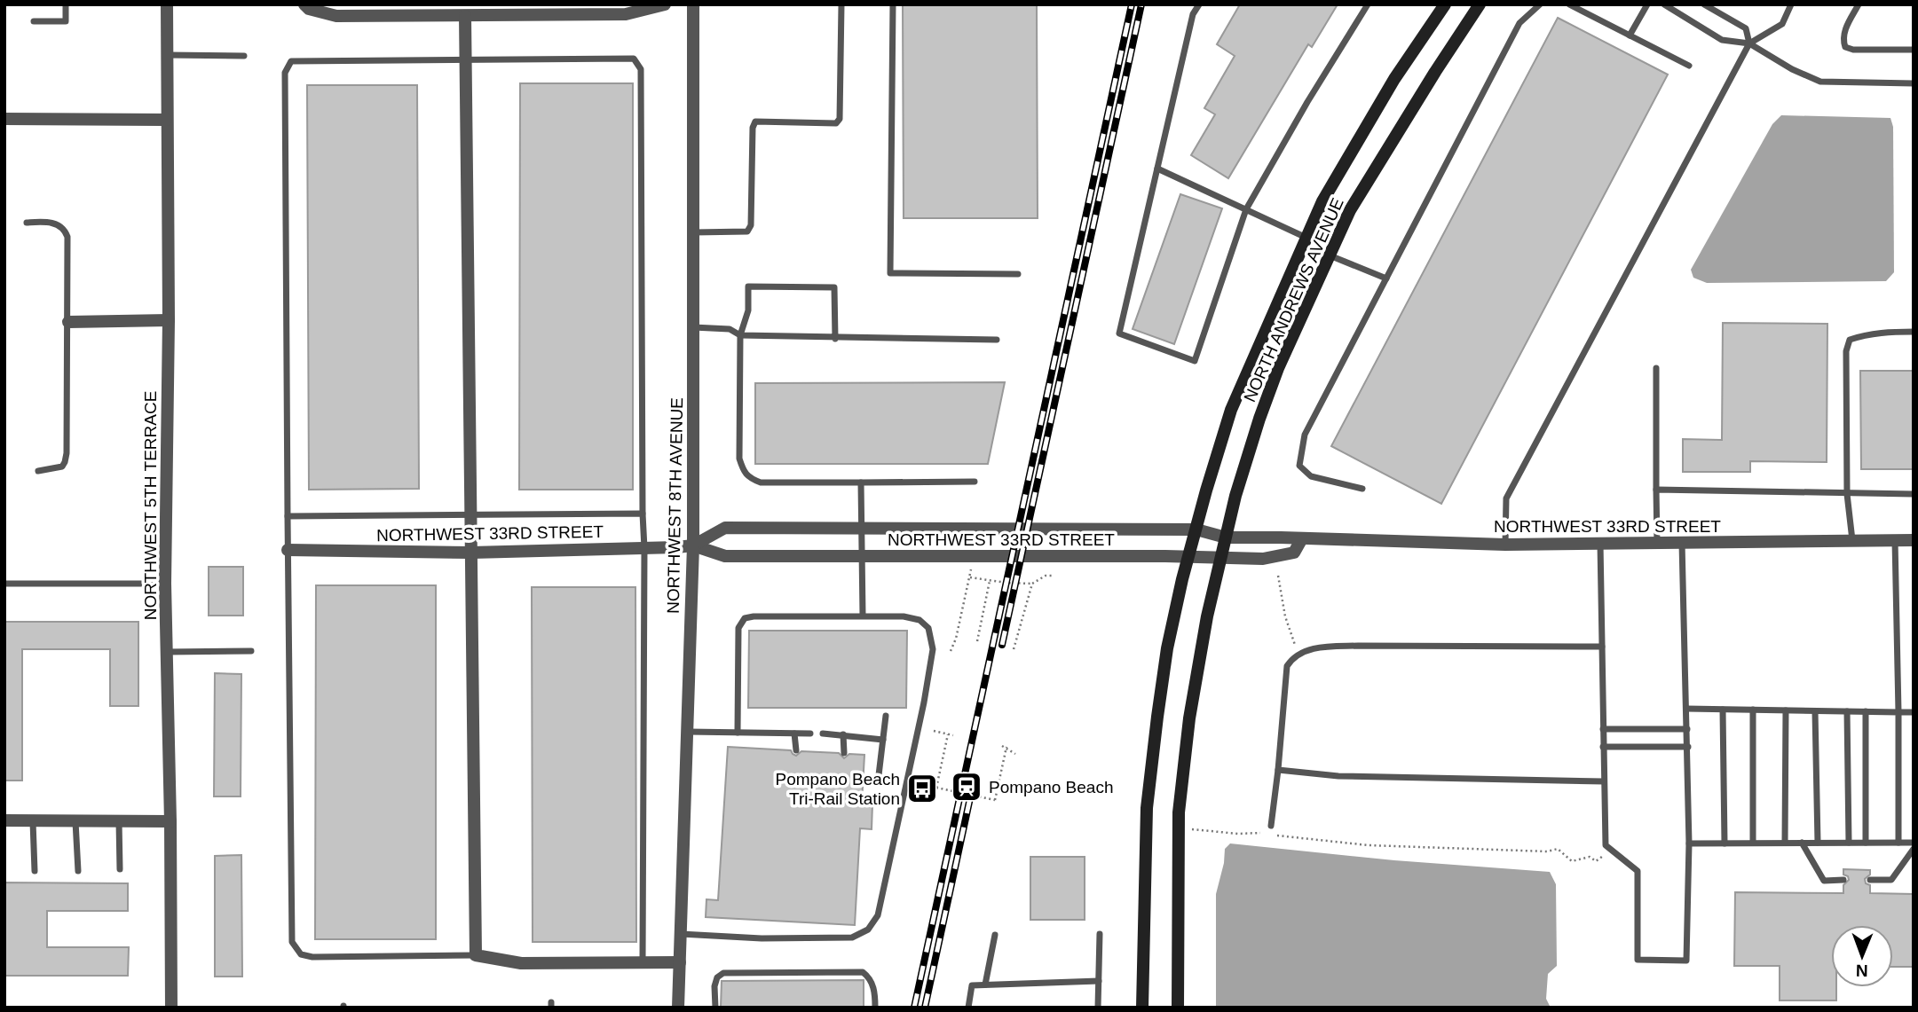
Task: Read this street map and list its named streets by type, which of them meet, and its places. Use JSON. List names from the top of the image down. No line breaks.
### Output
{"streets":{"street":["NORTH ANDREWS AVENUE","NORTHWEST 5TH TERRACE","NORTHWEST 8TH AVENUE","NORTHWEST 33RD STREET"]},"crossings":[["NORTH ANDREWS AVENUE","NORTHWEST 33RD STREET"],["NORTHWEST 8TH AVENUE","NORTHWEST 33RD STREET"]],"places":{"station":["Pompano Beach"],"bus stop":["Pompano Beach Tri-Rail Station"]},"north":"bottom"}
